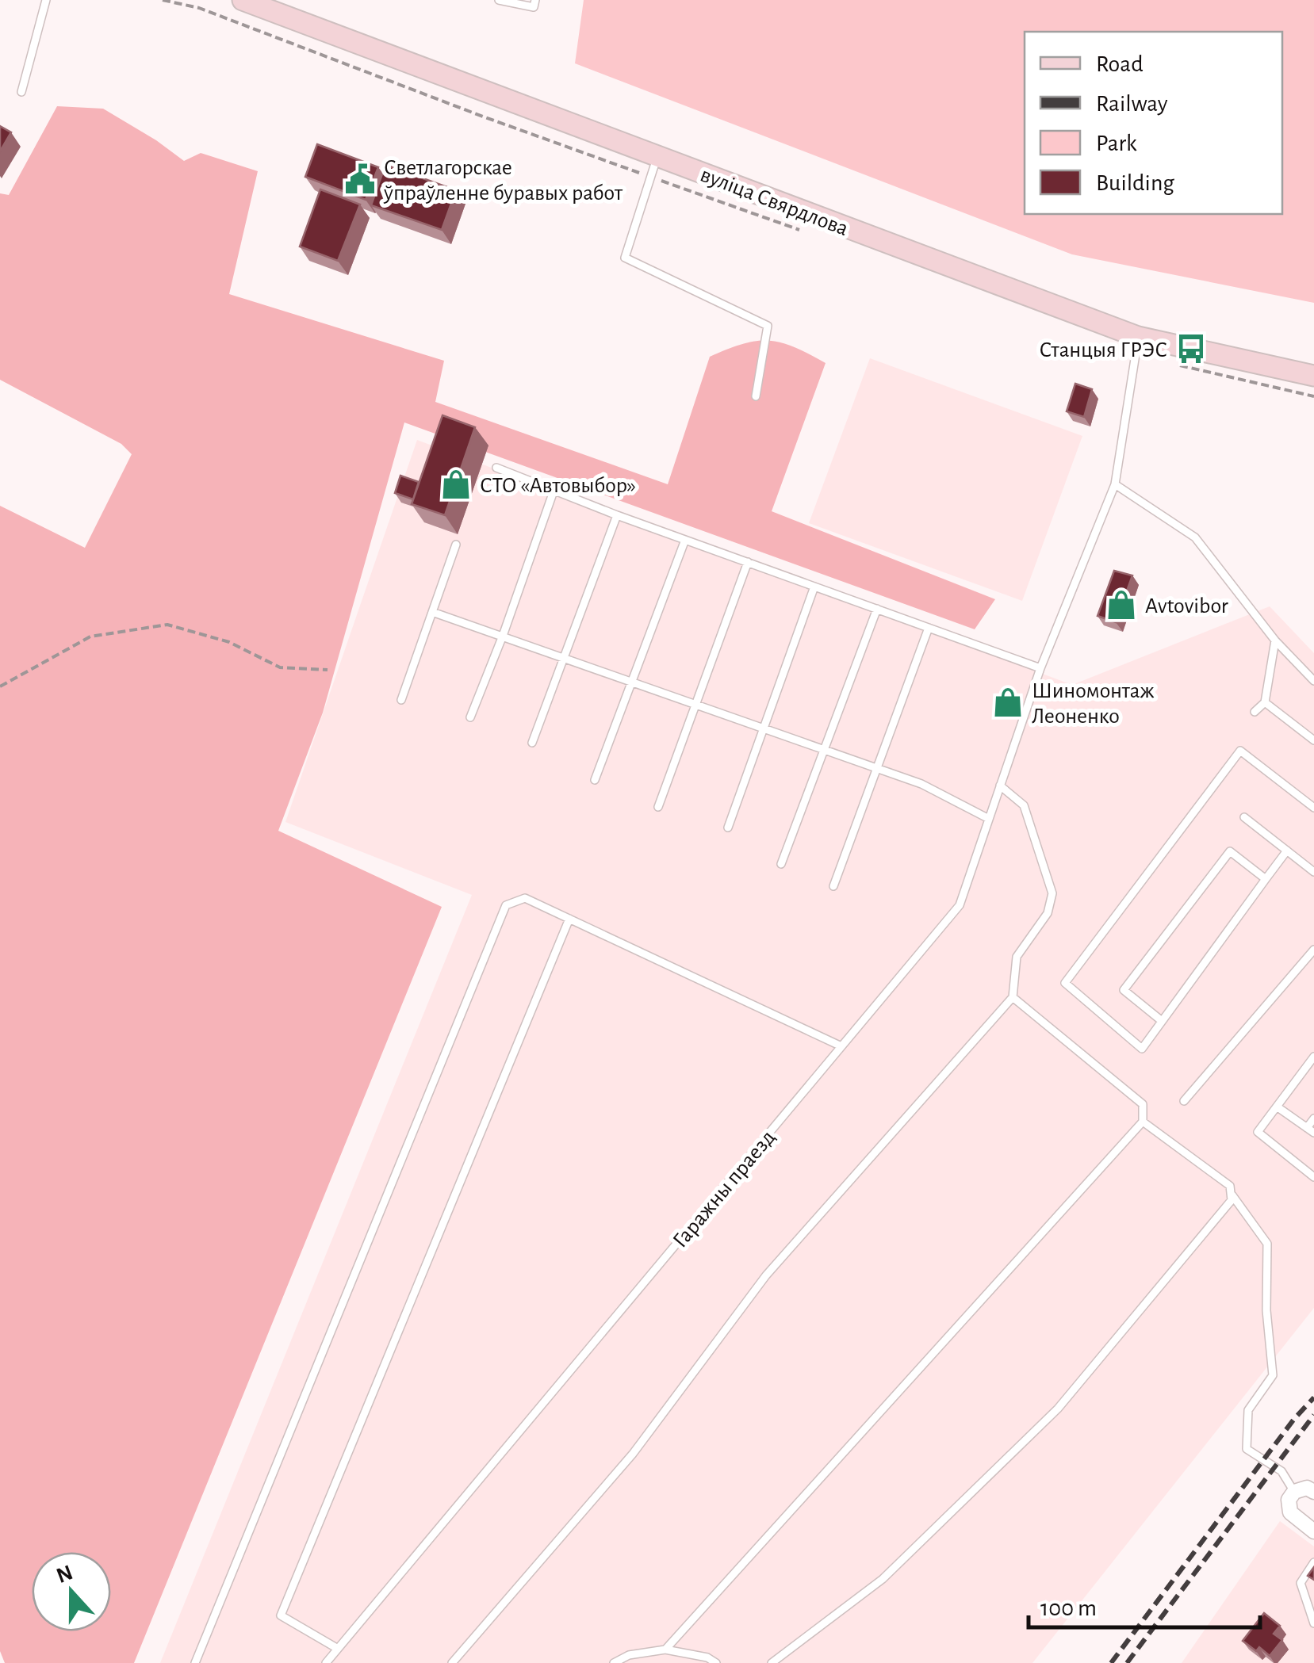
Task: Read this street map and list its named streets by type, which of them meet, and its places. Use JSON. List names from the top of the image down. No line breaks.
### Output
{"streets":{"main road":["вуліца Свярдлова"],"lane":["Гаражны праезд"]},"crossings":[["вуліца Свярдлова","Гаражны праезд"]],"places":{"public building":["Светлагорскае ўпраўленне буравых работ"],"bus stop":["Станцыя ГРЭС"],"shop":["СТО «Автовыбор»","Avtovibor","Шиномонтаж Леоненко"]},"legend":["Road","Railway","Park","Building"],"scale_bar":"100 m","north":"top"}
